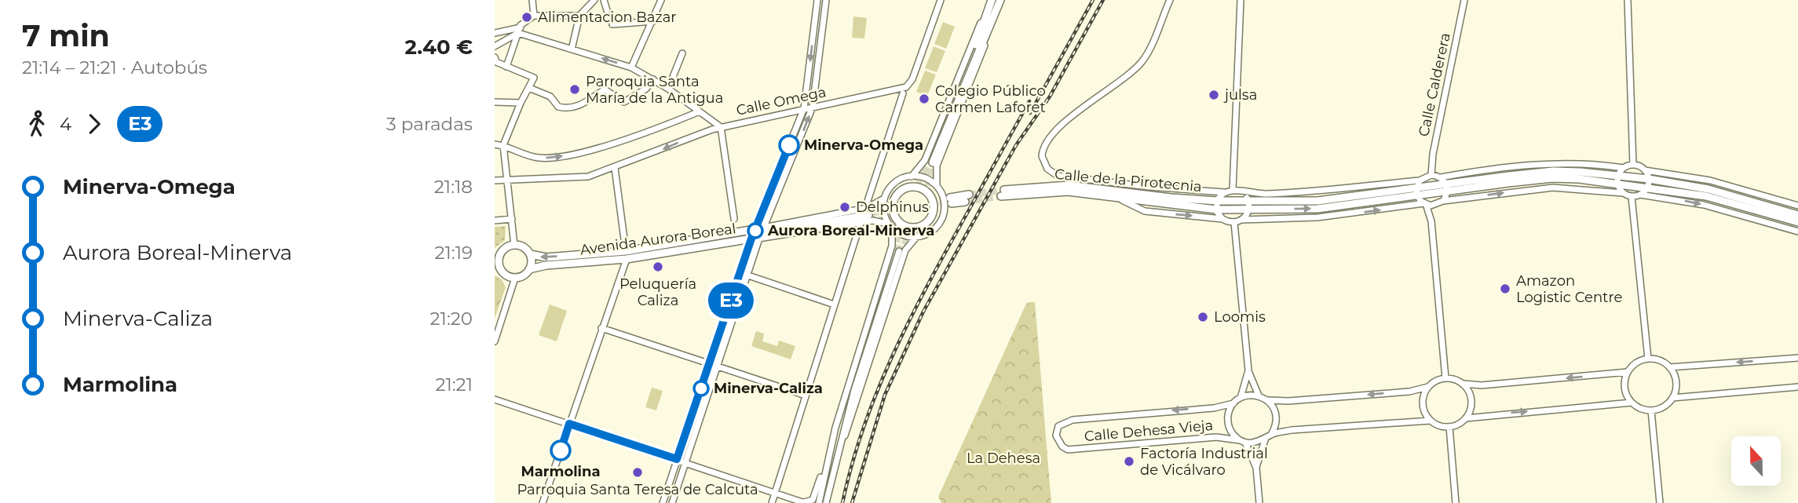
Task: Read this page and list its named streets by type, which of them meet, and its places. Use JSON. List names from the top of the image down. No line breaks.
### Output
{"streets":{"main road":["Calle de la Pirotecnia","Avenida Aurora Boreal"],"street":["Calle Calderera","Calle Omega","Calle Dehesa Vieja"]},"crossings":[["Calle Calderera","Calle de la Pirotecnia"]],"parks":["La Dehesa"],"places":["Alimentacion Bazar","Parroquia Santa María de la Antigua","julsa","Colegio Público Carmen Laforet","Minerva-Omega","Delphinus","Aurora Boreal-Minerva","Peluquería Caliza","Amazon Logistic Centre","Loomis","Minerva-Caliza","Marmolina","Factoría Industrial de Vicálvaro","Parroquia Santa Teresa de Calcuta"],"lines":["bus line E3"],"north":"top","page":{"heading":["7 min","21:14 – 21:21 · Autobús","2.40 €"],"on_map":"E3","legs":["4","E3","3 paradas"],"list":[{"name":"Minerva-Omega","value":"21:18"},{"name":"Aurora Boreal-Minerva","value":"21:19"},{"name":"Minerva-Caliza","value":"21:20"},{"name":"Marmolina","value":"21:21"}]}}
